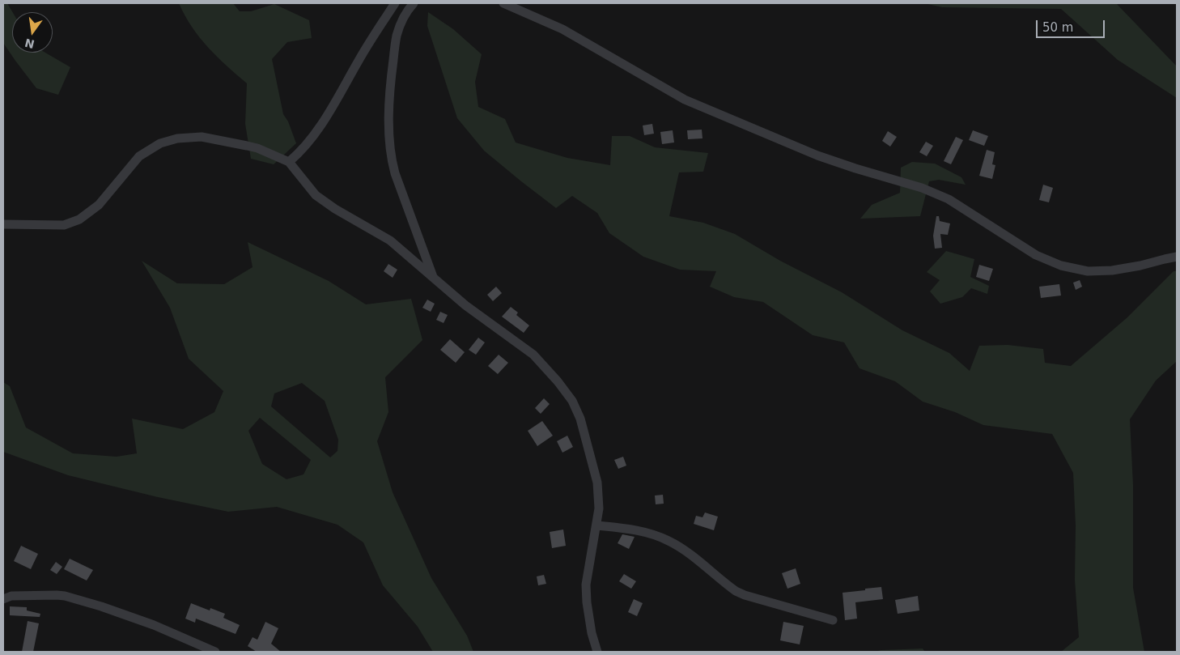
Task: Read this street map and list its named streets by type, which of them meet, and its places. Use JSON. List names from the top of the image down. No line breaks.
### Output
{"scale_bar":"50 m","north":"bottom"}
